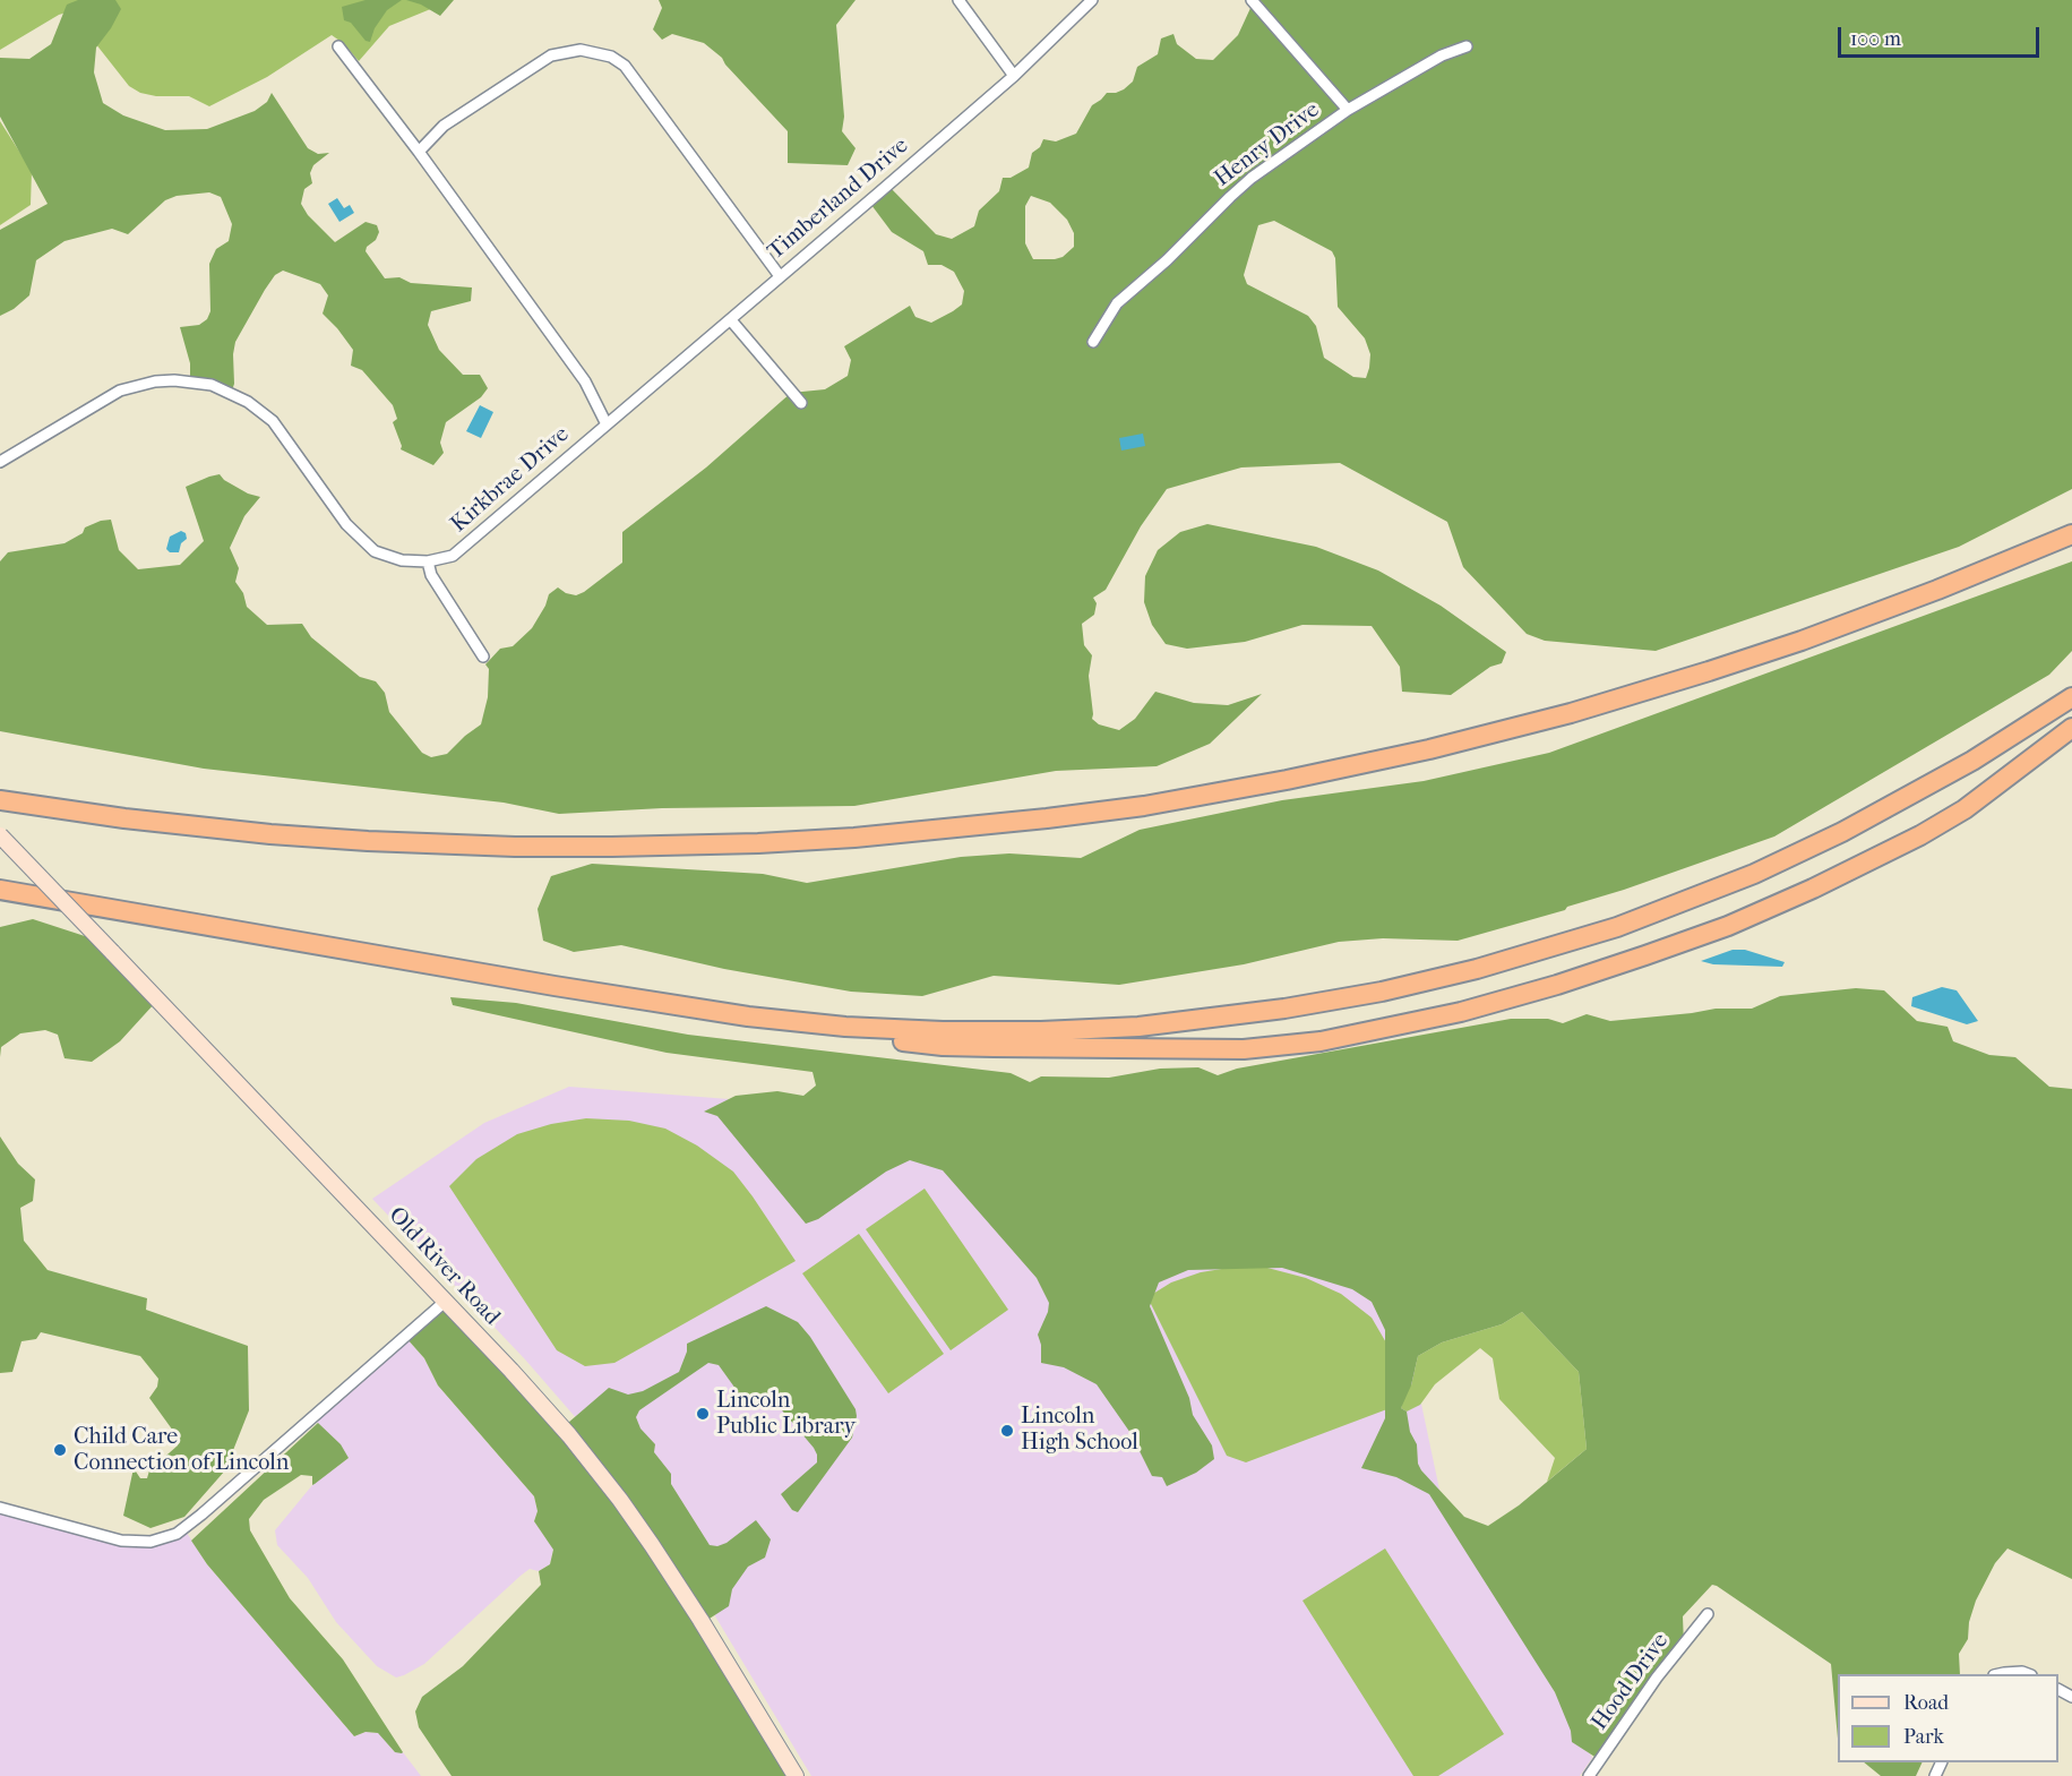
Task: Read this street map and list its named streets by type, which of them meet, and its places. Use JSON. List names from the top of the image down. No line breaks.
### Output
{"streets":{"main road":["Old River Road"],"street":["Henry Drive","Timberland Drive","Kirkbrae Drive","Hood Drive"]},"crossings":[["Timberland Drive","Kirkbrae Drive"]],"places":["Lincoln Public Library","Lincoln High School","Child Care Connection of Lincoln"],"legend":["Road","Park"],"scale_bar":"100 m"}
